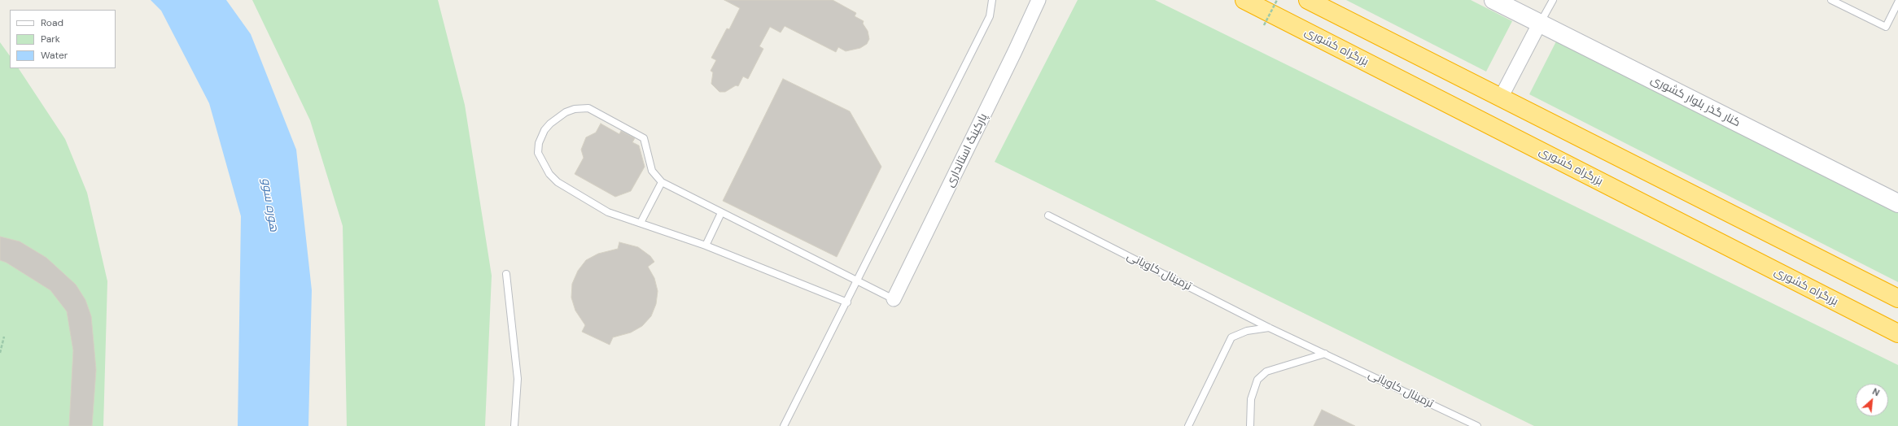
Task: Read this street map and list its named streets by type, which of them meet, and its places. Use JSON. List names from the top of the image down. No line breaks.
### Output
{"streets":{"highway":["بزرگراه کشوری"],"street":["کنار گذر بلوار کشوری","پارکینگ استانداری"],"lane":["ترمینال کاویانی"]},"water":["هوره سوو"],"legend":["Road","Park","Water"],"north":"top right"}
